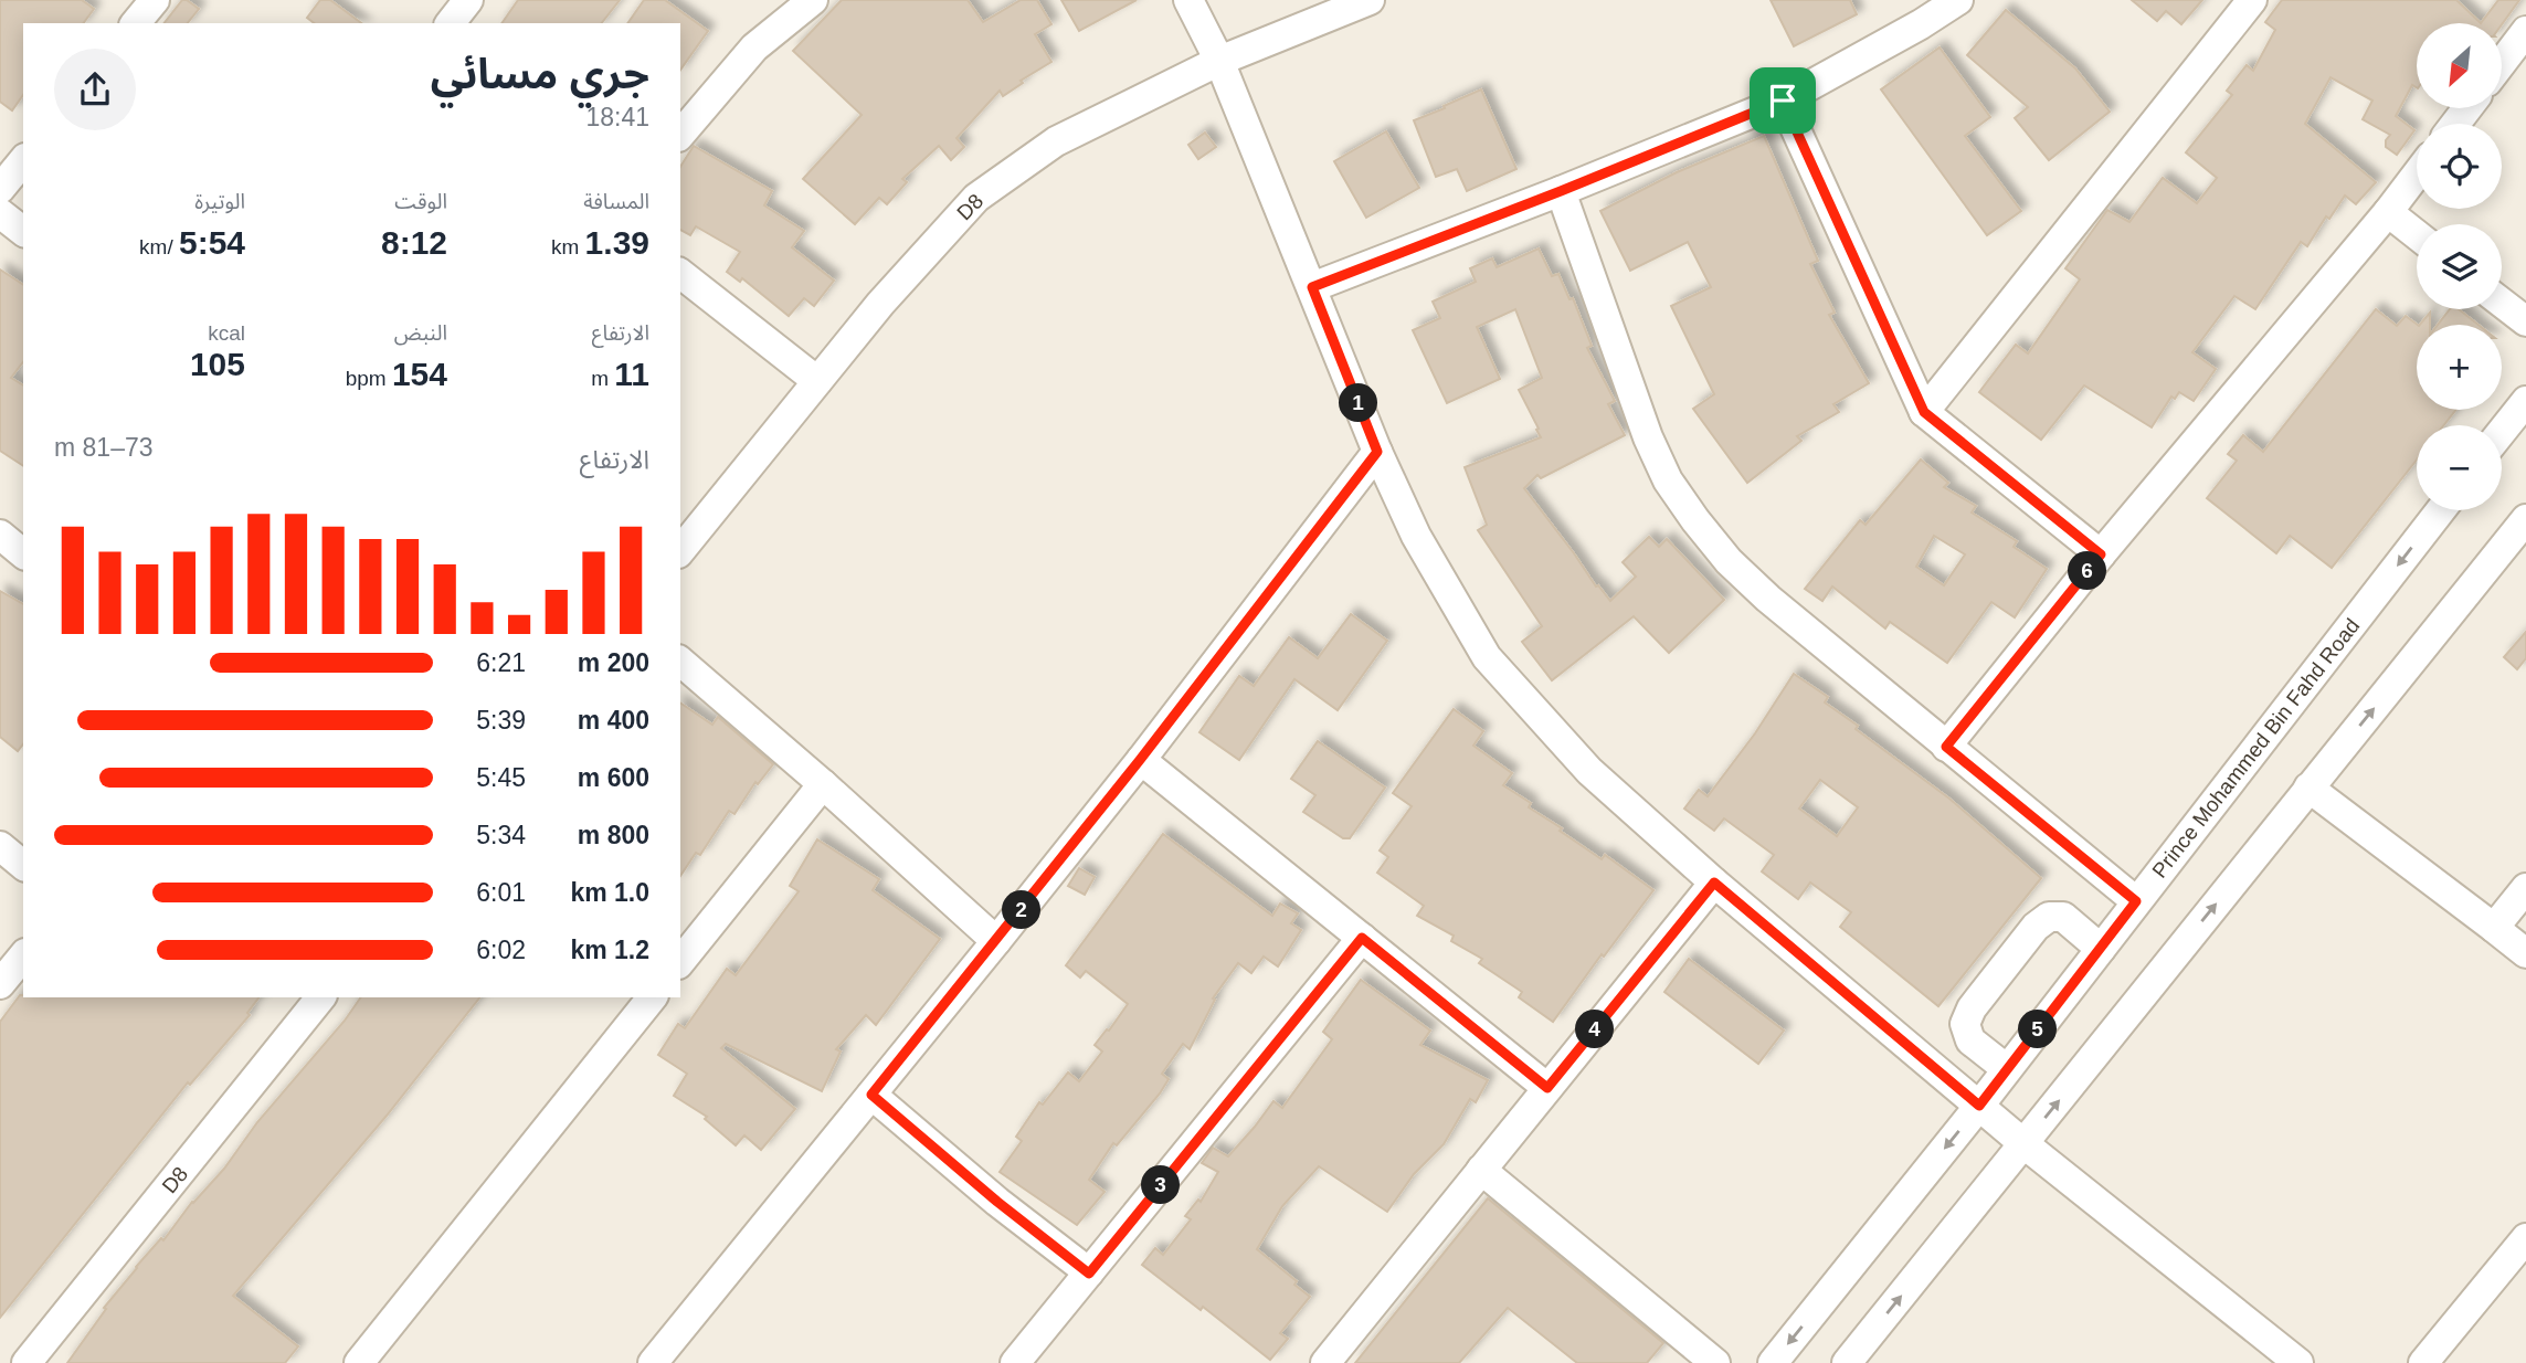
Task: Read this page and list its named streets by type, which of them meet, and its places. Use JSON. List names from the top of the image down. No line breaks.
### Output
{"streets":{"street":["D8","Prince Mohammed Bin Fahd Road"]},"north":"bottom left","page":{"map_buttons":["+","−"],"heading":["جري مسائي","18:41"],"stats":[["المسافة","1.39 km"],["الوقت","8:12"],["الوتيرة","5:54 /km"],["الارتفاع","11 m"],["النبض","154 bpm"],["kcal","105"]],"pins":["1","6","2","4","5","3"],"chart":["الارتفاع","73–81 m"],"list":[{"name":"200 m","note":"6:21"},{"name":"400 m","note":"5:39"},{"name":"600 m","note":"5:45"},{"name":"800 m","note":"5:34"},{"name":"1.0 km","note":"6:01"},{"name":"1.2 km","note":"6:02"}]}}
